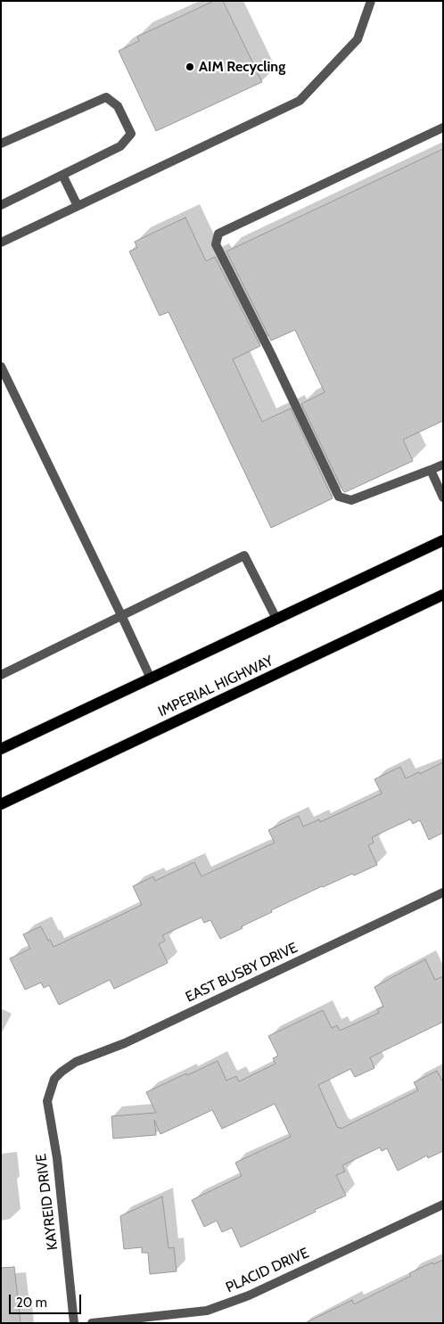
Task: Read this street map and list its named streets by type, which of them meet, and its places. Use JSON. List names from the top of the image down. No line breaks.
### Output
{"streets":{"main road":["IMPERIAL HIGHWAY"],"street":["EAST BUSBY DRIVE","KAYREID DRIVE","PLACID DRIVE"]},"crossings":[["EAST BUSBY DRIVE","KAYREID DRIVE"]],"places":["AIM Recycling"],"scale_bar":"20 m"}
